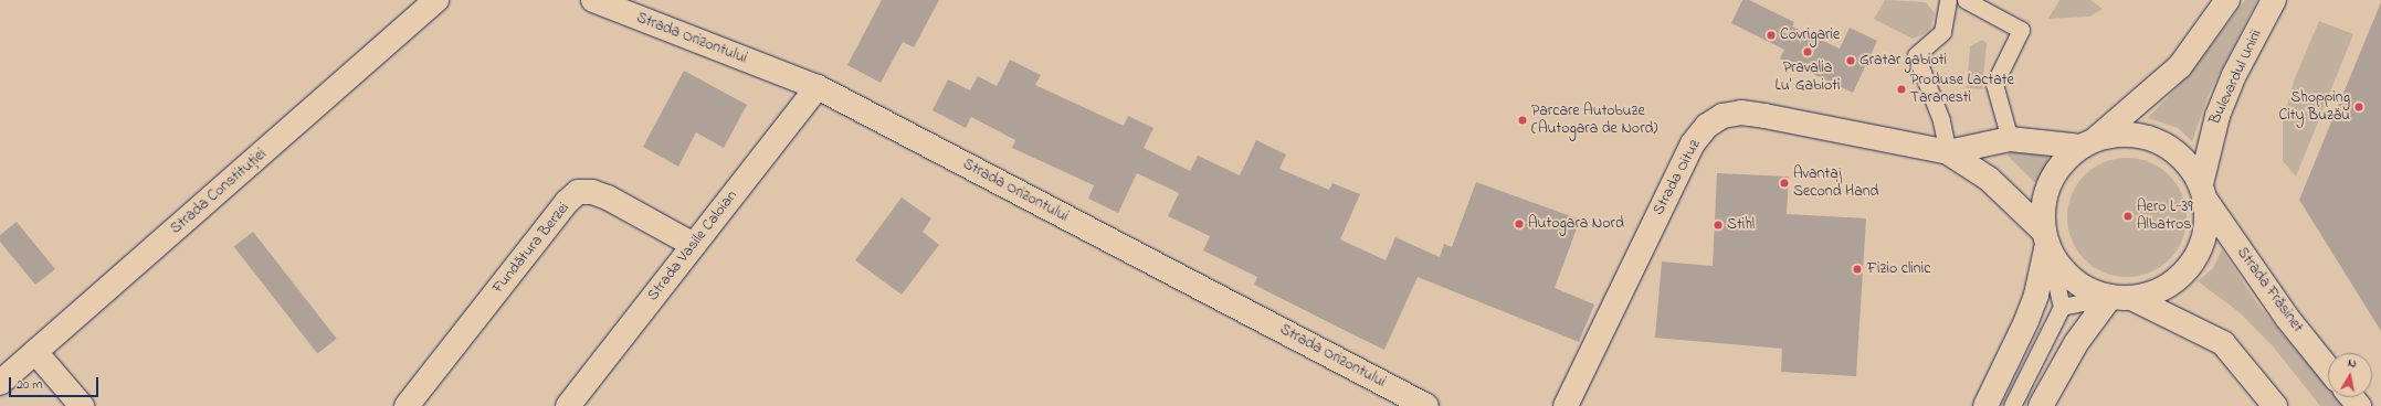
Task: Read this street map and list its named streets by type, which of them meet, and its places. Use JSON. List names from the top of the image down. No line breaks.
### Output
{"streets":{"street":["Strada Orizontului","Bulevardul Unirii","Strada Oituz","Strada Constituției","Strada Vasile Caloian","Fundătura Berzei","Strada Frăsinet"]},"crossings":[["Strada Orizontului","Strada Vasile Caloian"],["Bulevardul Unirii","Strada Oituz"],["Bulevardul Unirii","Strada Frăsinet"],["Strada Oituz","Strada Frăsinet"],["Strada Vasile Caloian","Fundătura Berzei"]],"places":["Covrigarie","Pravalia Lu' Gabioti","Gratar gabioti","Produse Lactate Taranesti","Shopping City Buzău","Parcare Autobuze (Autogara de Nord)","Avantaj Second Hand","Aero L-39 Albatros","Autogara Nord","Stihl","Fizio clinic"],"scale_bar":"20 m","north":"top"}
